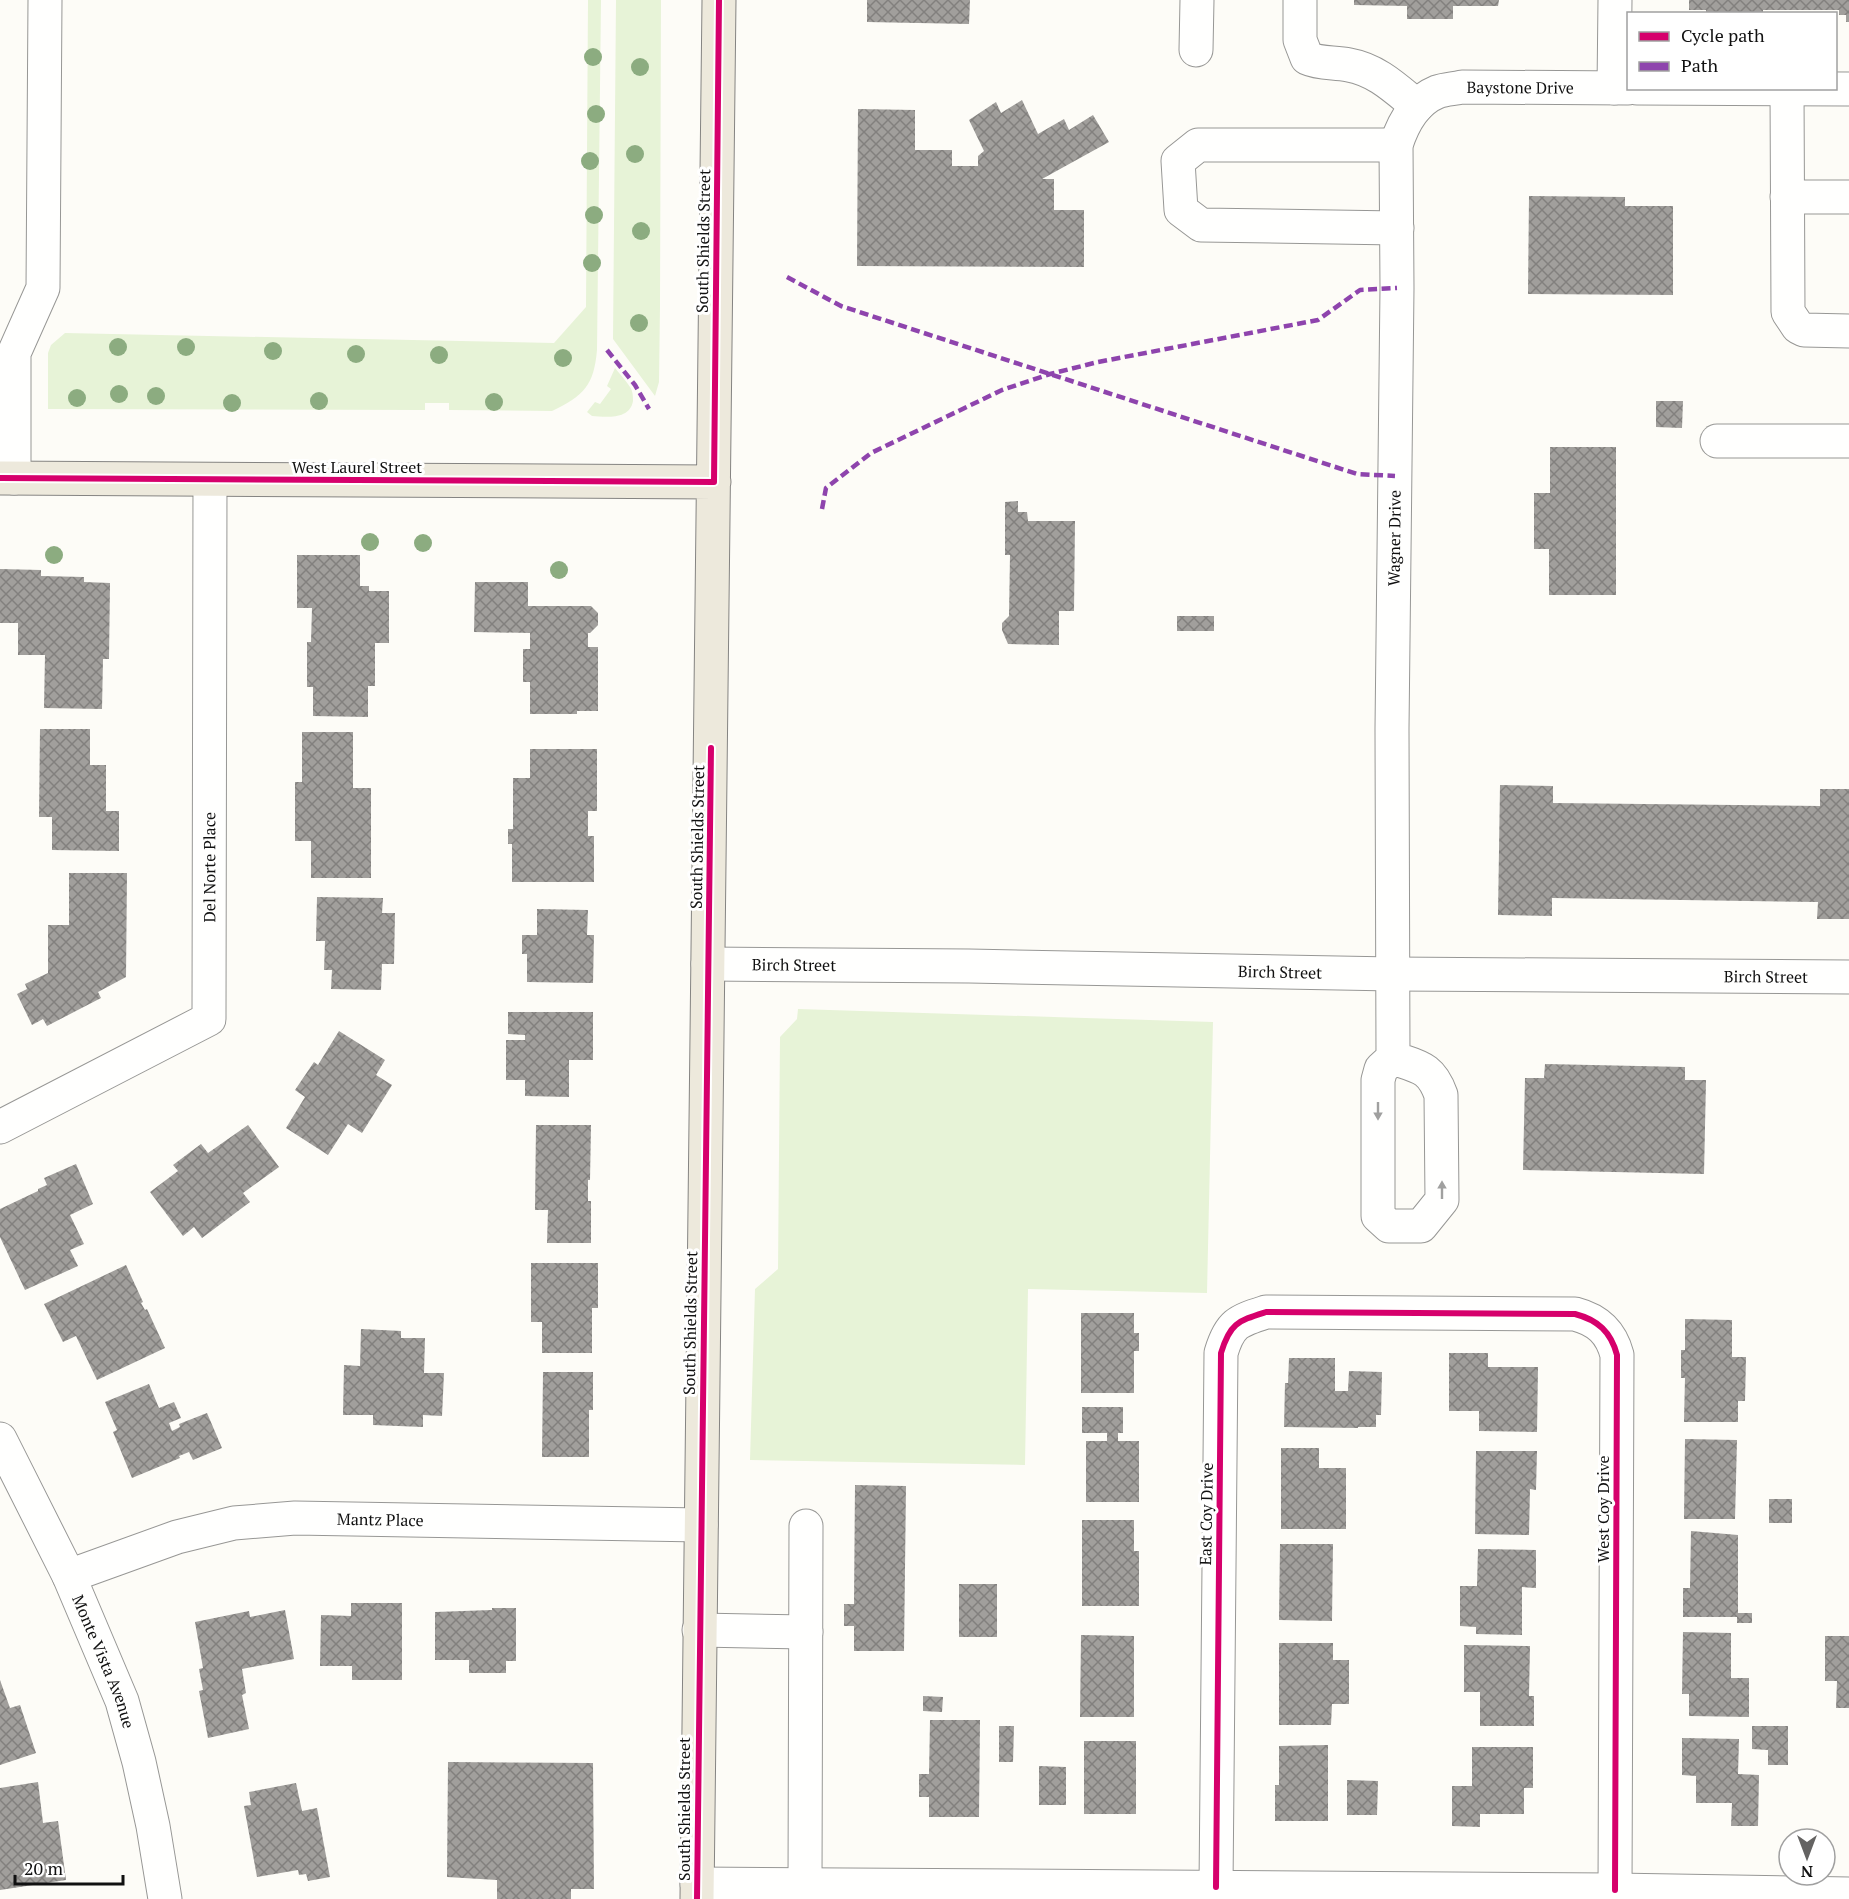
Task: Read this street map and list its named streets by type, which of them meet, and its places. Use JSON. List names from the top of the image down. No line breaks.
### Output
{"streets":{"main road":["South Shields Street","West Laurel Street"],"street":["Baystone Drive","Wagner Drive","Del Norte Place","Birch Street","West Coy Drive","East Coy Drive","Mantz Place","Monte Vista Avenue"]},"crossings":[["Baystone Drive","Wagner Drive"],["South Shields Street","West Laurel Street"],["South Shields Street","Birch Street"],["South Shields Street","Mantz Place"],["West Laurel Street","Del Norte Place"],["Wagner Drive","Birch Street"],["West Coy Drive","East Coy Drive"],["Mantz Place","Monte Vista Avenue"]],"legend":["Cycle path","Path"],"scale_bar":"20 m","north":"bottom"}
